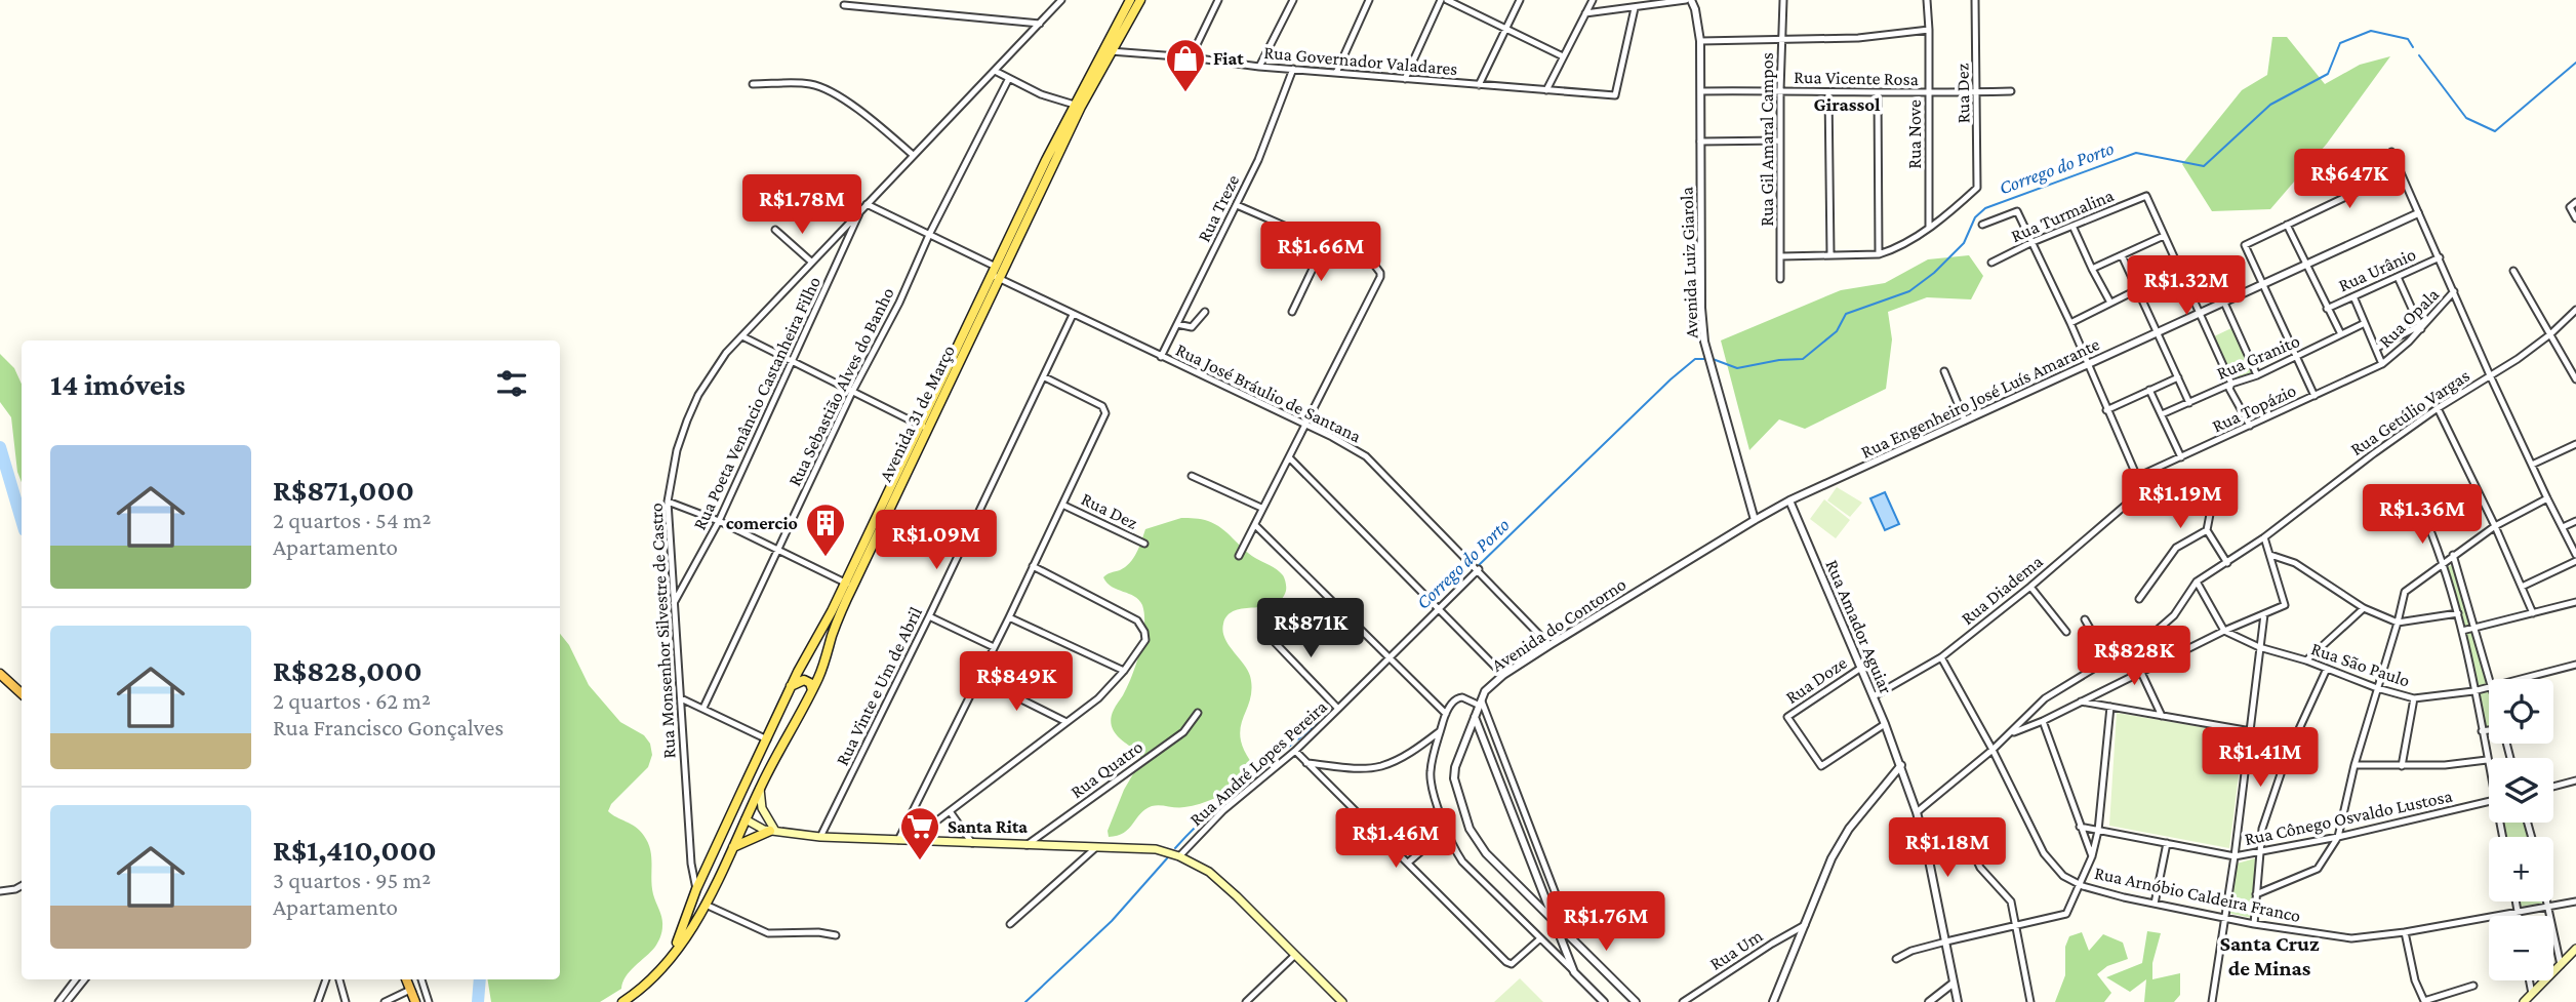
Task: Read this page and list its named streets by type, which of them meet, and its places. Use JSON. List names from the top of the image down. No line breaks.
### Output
{"streets":{"main road":["Avenida 31 de Março"],"street":["Rua Governador Valadares","Rua Vicente Rosa","Rua Dez","Rua Nove","Rua Gil Amaral Campos","Rua Treze","Rua Turmalina","Avenida Luiz Giarola","Rua Urânio","Rua Opala","Rua Granito","Rua Sebastião Alves do Banho","Rua José Bráulio de Santana","Rua Engenheiro José Luís Amarante","Rua Poeta Venâncio Castanheira Filho","Rua Topázio","Rua Getúlio Vargas","Rua Diadema","Avenida do Contorno","Rua Amador Aguiar","Rua Monsenhor Silvestre de Castro","Rua São Paulo","Rua Doze","Rua Vinte e Um de Abril","Rua André Lopes Pereira","Rua Quatro","Rua Cônego Osvaldo Lustosa","Rua Arnóbio Caldeira Franco","Rua Um"]},"crossings":[["Rua Governador Valadares","Rua Treze"],["Rua Governador Valadares","Avenida 31 de Março"],["Rua Vicente Rosa","Rua Dez"],["Rua Vicente Rosa","Rua Nove"],["Rua Vicente Rosa","Rua Gil Amaral Campos"],["Rua Vicente Rosa","Avenida Luiz Giarola"],["Rua Dez","Rua Nove"],["Rua Treze","Rua José Bráulio de Santana"],["Avenida Luiz Giarola","Avenida do Contorno"],["Rua Opala","Rua Topázio"],["Rua Sebastião Alves do Banho","Rua José Bráulio de Santana"],["Rua José Bráulio de Santana","Avenida 31 de Março"],["Rua José Bráulio de Santana","Avenida do Contorno"],["Rua José Bráulio de Santana","Rua Monsenhor Silvestre de Castro"],["Rua José Bráulio de Santana","Rua Vinte e Um de Abril"],["Rua José Bráulio de Santana","Rua André Lopes Pereira"],["Rua Engenheiro José Luís Amarante","Avenida do Contorno"],["Rua Engenheiro José Luís Amarante","Rua Amador Aguiar"],["Rua Poeta Venâncio Castanheira Filho","Rua Monsenhor Silvestre de Castro"],["Rua Topázio","Rua Diadema"],["Rua Getúlio Vargas","Rua Amador Aguiar"],["Rua Getúlio Vargas","Rua Arnóbio Caldeira Franco"],["Avenida 31 de Março","Rua Monsenhor Silvestre de Castro"],["Rua Diadema","Rua Amador Aguiar"],["Rua Diadema","Rua Arnóbio Caldeira Franco"],["Avenida do Contorno","Rua Amador Aguiar"],["Rua Amador Aguiar","Rua Doze"]],"districts":["Girassol","Santa Cruz de Minas"],"water":["Corrego do Porto"],"places":{"shop":["Fiat"],"building":["comercio"],"supermarket":["Santa Rita"]},"page":{"price":["R$647K","R$1.78M","R$1.66M","R$1.32M","R$1.19M","R$1.36M","R$1.09M","R$871K","R$828K","R$849K","R$1.41M","R$1.46M","R$1.18M","R$1.76M"],"heading":"14 imóveis","list":[{"name":"R$871,000","note":"2 quartos · 54 m² · Apartamento"},{"name":"R$828,000","note":"2 quartos · 62 m² · Rua Francisco Gonçalves"},{"name":"R$1,410,000","note":"3 quartos · 95 m² · Apartamento"}],"map_buttons":["+","−"]}}
